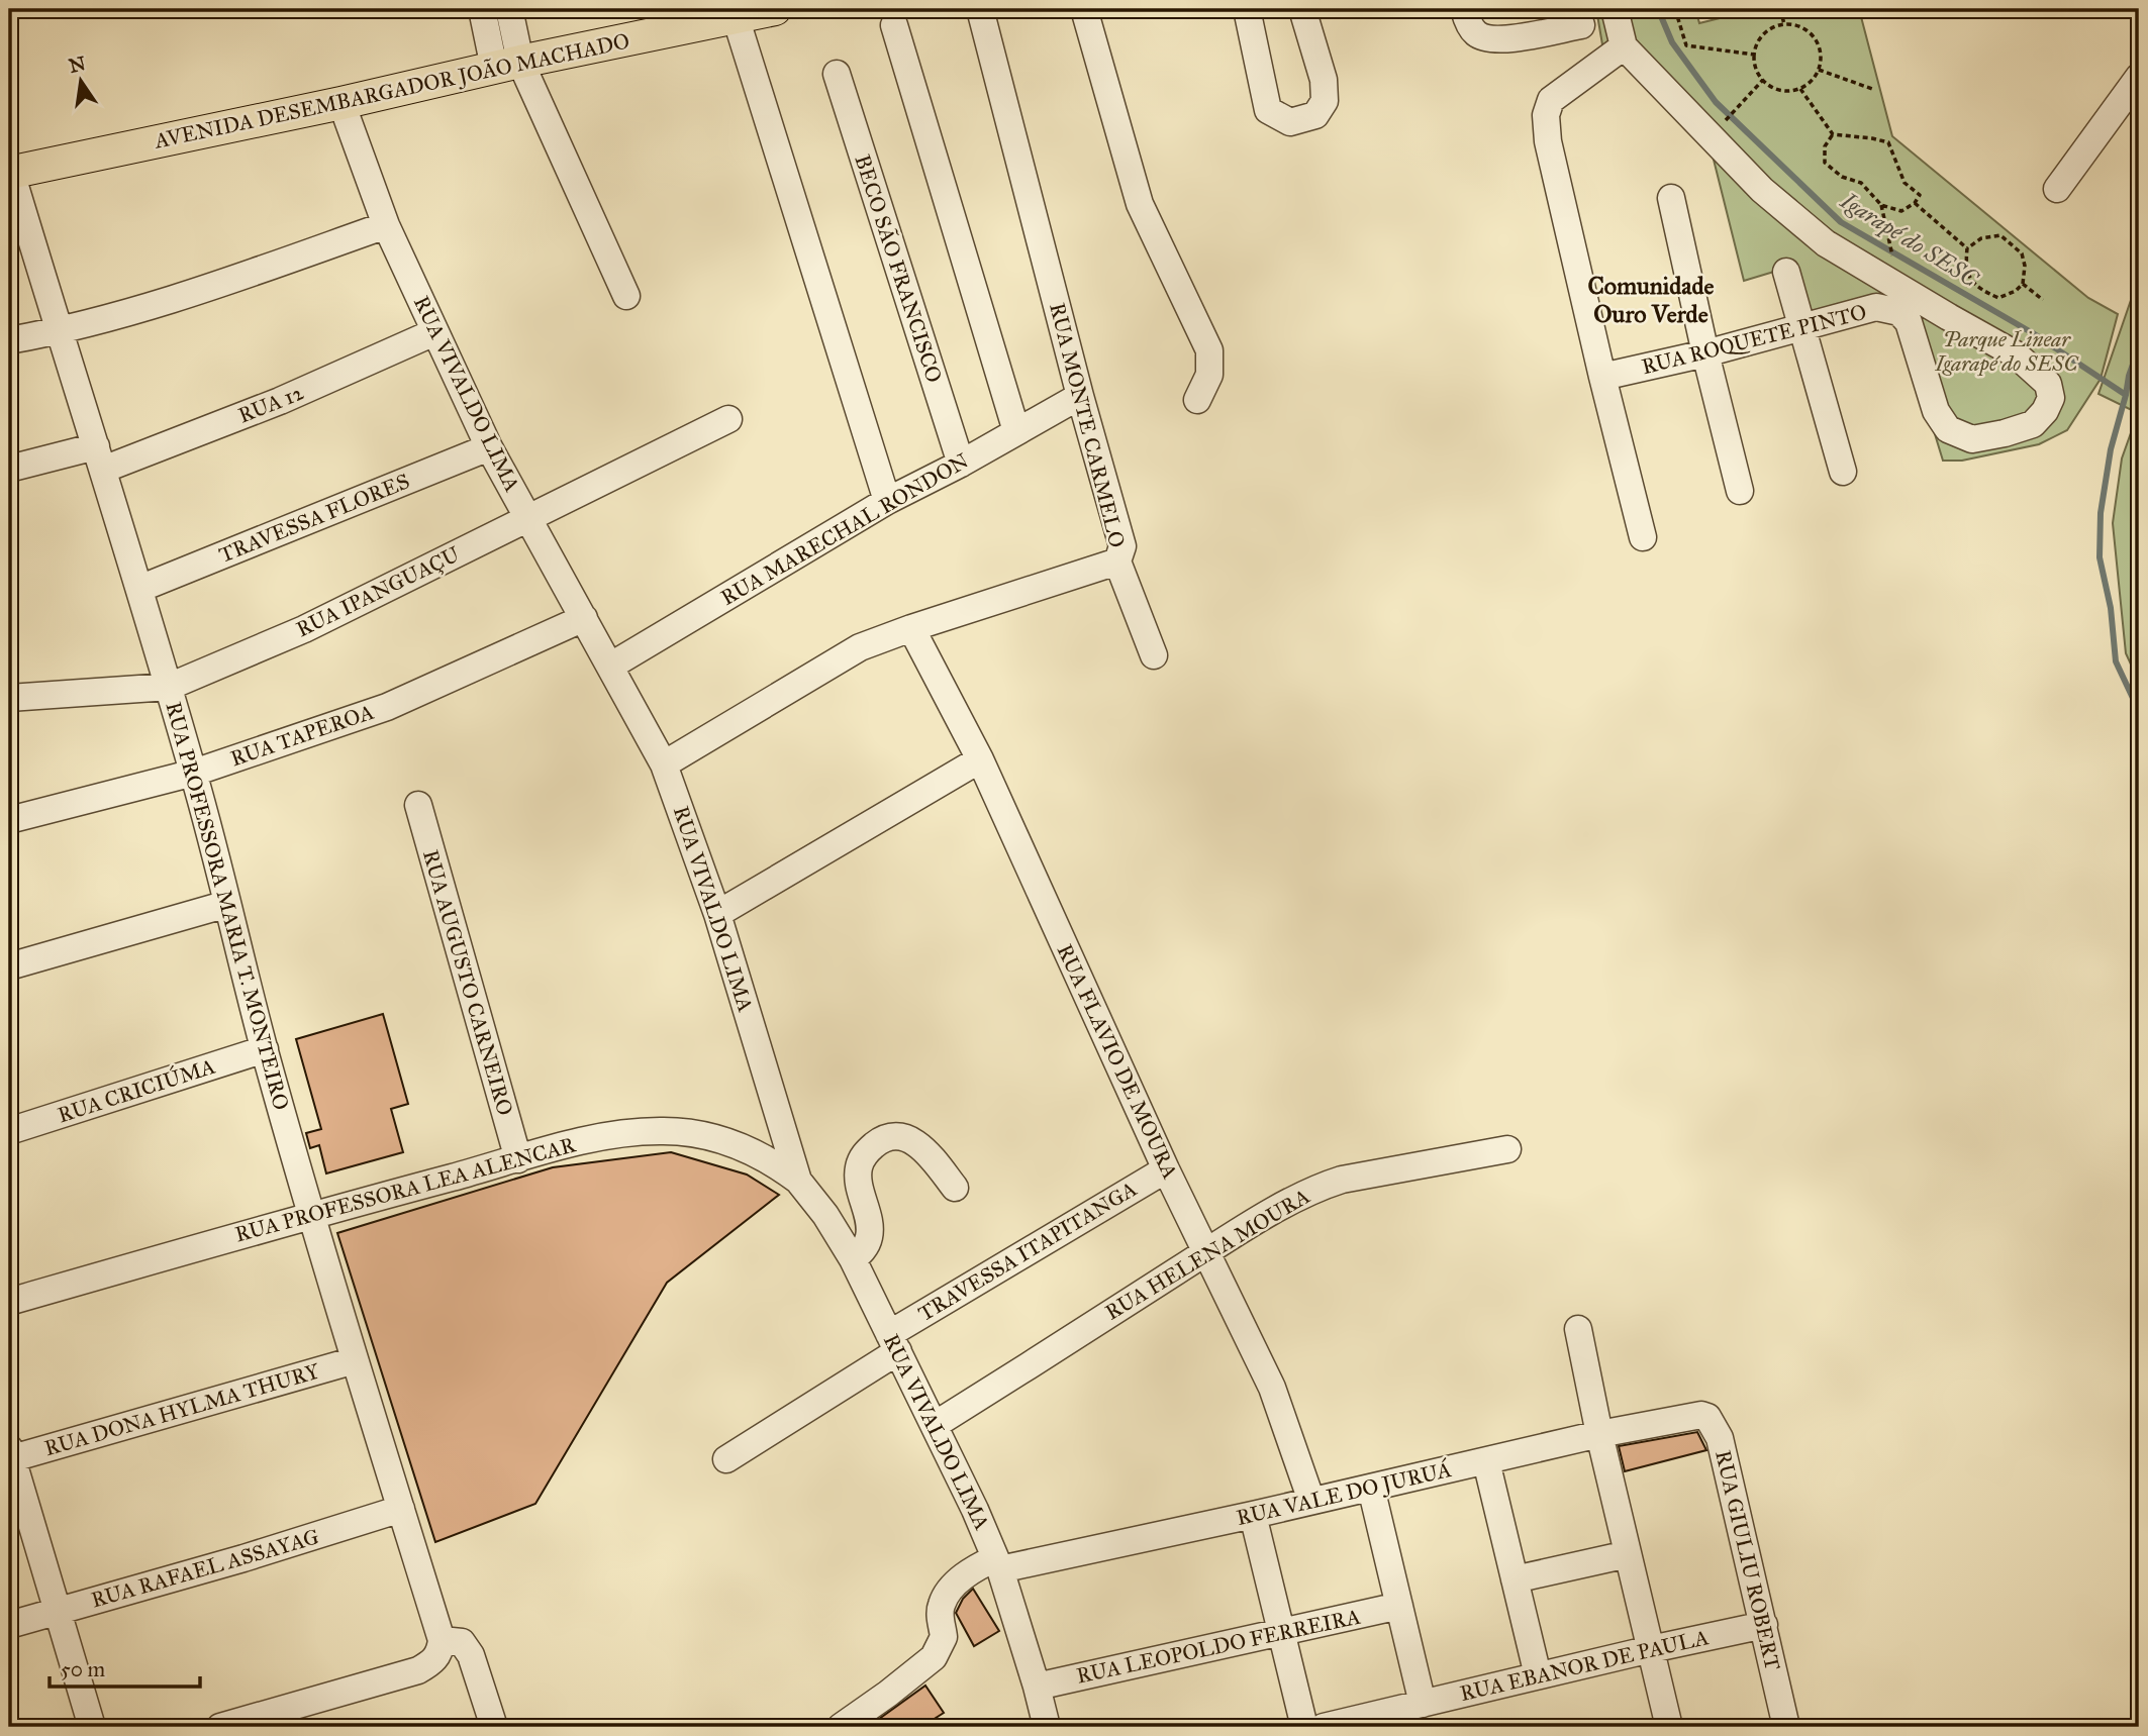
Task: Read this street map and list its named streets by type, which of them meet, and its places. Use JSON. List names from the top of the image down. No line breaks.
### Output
{"streets":{"main road":["AVENIDA DESEMBARGADOR JOÃO MACHADO"],"street":["BECO SÃO FRANCISCO","RUA ROQUETE PINTO","RUA VIVALDO LIMA","RUA 12","RUA MONTE CARMELO","TRAVESSA FLORES","RUA MARECHAL RONDON","RUA IPANGUAÇU","RUA TAPEROA","RUA PROFESSORA MARIA T. MONTEIRO","RUA AUGUSTO CARNEIRO","RUA FLAVIO DE MOURA","RUA CRICIÚMA","RUA PROFESSORA LEA ALENCAR","TRAVESSA ITAPITANGA","RUA HELENA MOURA","RUA DONA HYLMA THURY","RUA VALE DO JURUÁ","RUA GIULIU ROBERT","RUA RAFAEL ASSAYAG","RUA LEOPOLDO FERREIRA","RUA EBANOR DE PAULA"]},"crossings":[["AVENIDA DESEMBARGADOR JOÃO MACHADO","RUA VIVALDO LIMA"],["AVENIDA DESEMBARGADOR JOÃO MACHADO","RUA PROFESSORA MARIA T. MONTEIRO"],["BECO SÃO FRANCISCO","RUA MARECHAL RONDON"],["RUA VIVALDO LIMA","RUA 12"],["RUA VIVALDO LIMA","RUA MONTE CARMELO"],["RUA VIVALDO LIMA","TRAVESSA FLORES"],["RUA VIVALDO LIMA","RUA MARECHAL RONDON"],["RUA VIVALDO LIMA","RUA IPANGUAÇU"],["RUA VIVALDO LIMA","RUA TAPEROA"],["RUA VIVALDO LIMA","RUA PROFESSORA LEA ALENCAR"],["RUA VIVALDO LIMA","TRAVESSA ITAPITANGA"],["RUA VIVALDO LIMA","RUA HELENA MOURA"],["RUA VIVALDO LIMA","RUA VALE DO JURUÁ"],["RUA VIVALDO LIMA","RUA LEOPOLDO FERREIRA"],["RUA 12","RUA PROFESSORA MARIA T. MONTEIRO"],["RUA MONTE CARMELO","RUA MARECHAL RONDON"],["RUA MONTE CARMELO","RUA FLAVIO DE MOURA"],["TRAVESSA FLORES","RUA PROFESSORA MARIA T. MONTEIRO"],["RUA IPANGUAÇU","RUA PROFESSORA MARIA T. MONTEIRO"],["RUA TAPEROA","RUA PROFESSORA MARIA T. MONTEIRO"],["RUA PROFESSORA MARIA T. MONTEIRO","RUA CRICIÚMA"],["RUA PROFESSORA MARIA T. MONTEIRO","RUA PROFESSORA LEA ALENCAR"],["RUA PROFESSORA MARIA T. MONTEIRO","RUA DONA HYLMA THURY"],["RUA PROFESSORA MARIA T. MONTEIRO","RUA RAFAEL ASSAYAG"],["RUA AUGUSTO CARNEIRO","RUA PROFESSORA LEA ALENCAR"],["RUA FLAVIO DE MOURA","TRAVESSA ITAPITANGA"],["RUA FLAVIO DE MOURA","RUA HELENA MOURA"],["RUA FLAVIO DE MOURA","RUA VALE DO JURUÁ"],["RUA VALE DO JURUÁ","RUA GIULIU ROBERT"],["RUA GIULIU ROBERT","RUA EBANOR DE PAULA"]],"districts":["Comunidade Ouro Verde"],"water":["Igarapé do SESC"],"parks":["Parque Linear Igarapé do SESC"],"scale_bar":"50 m","north":"top"}
